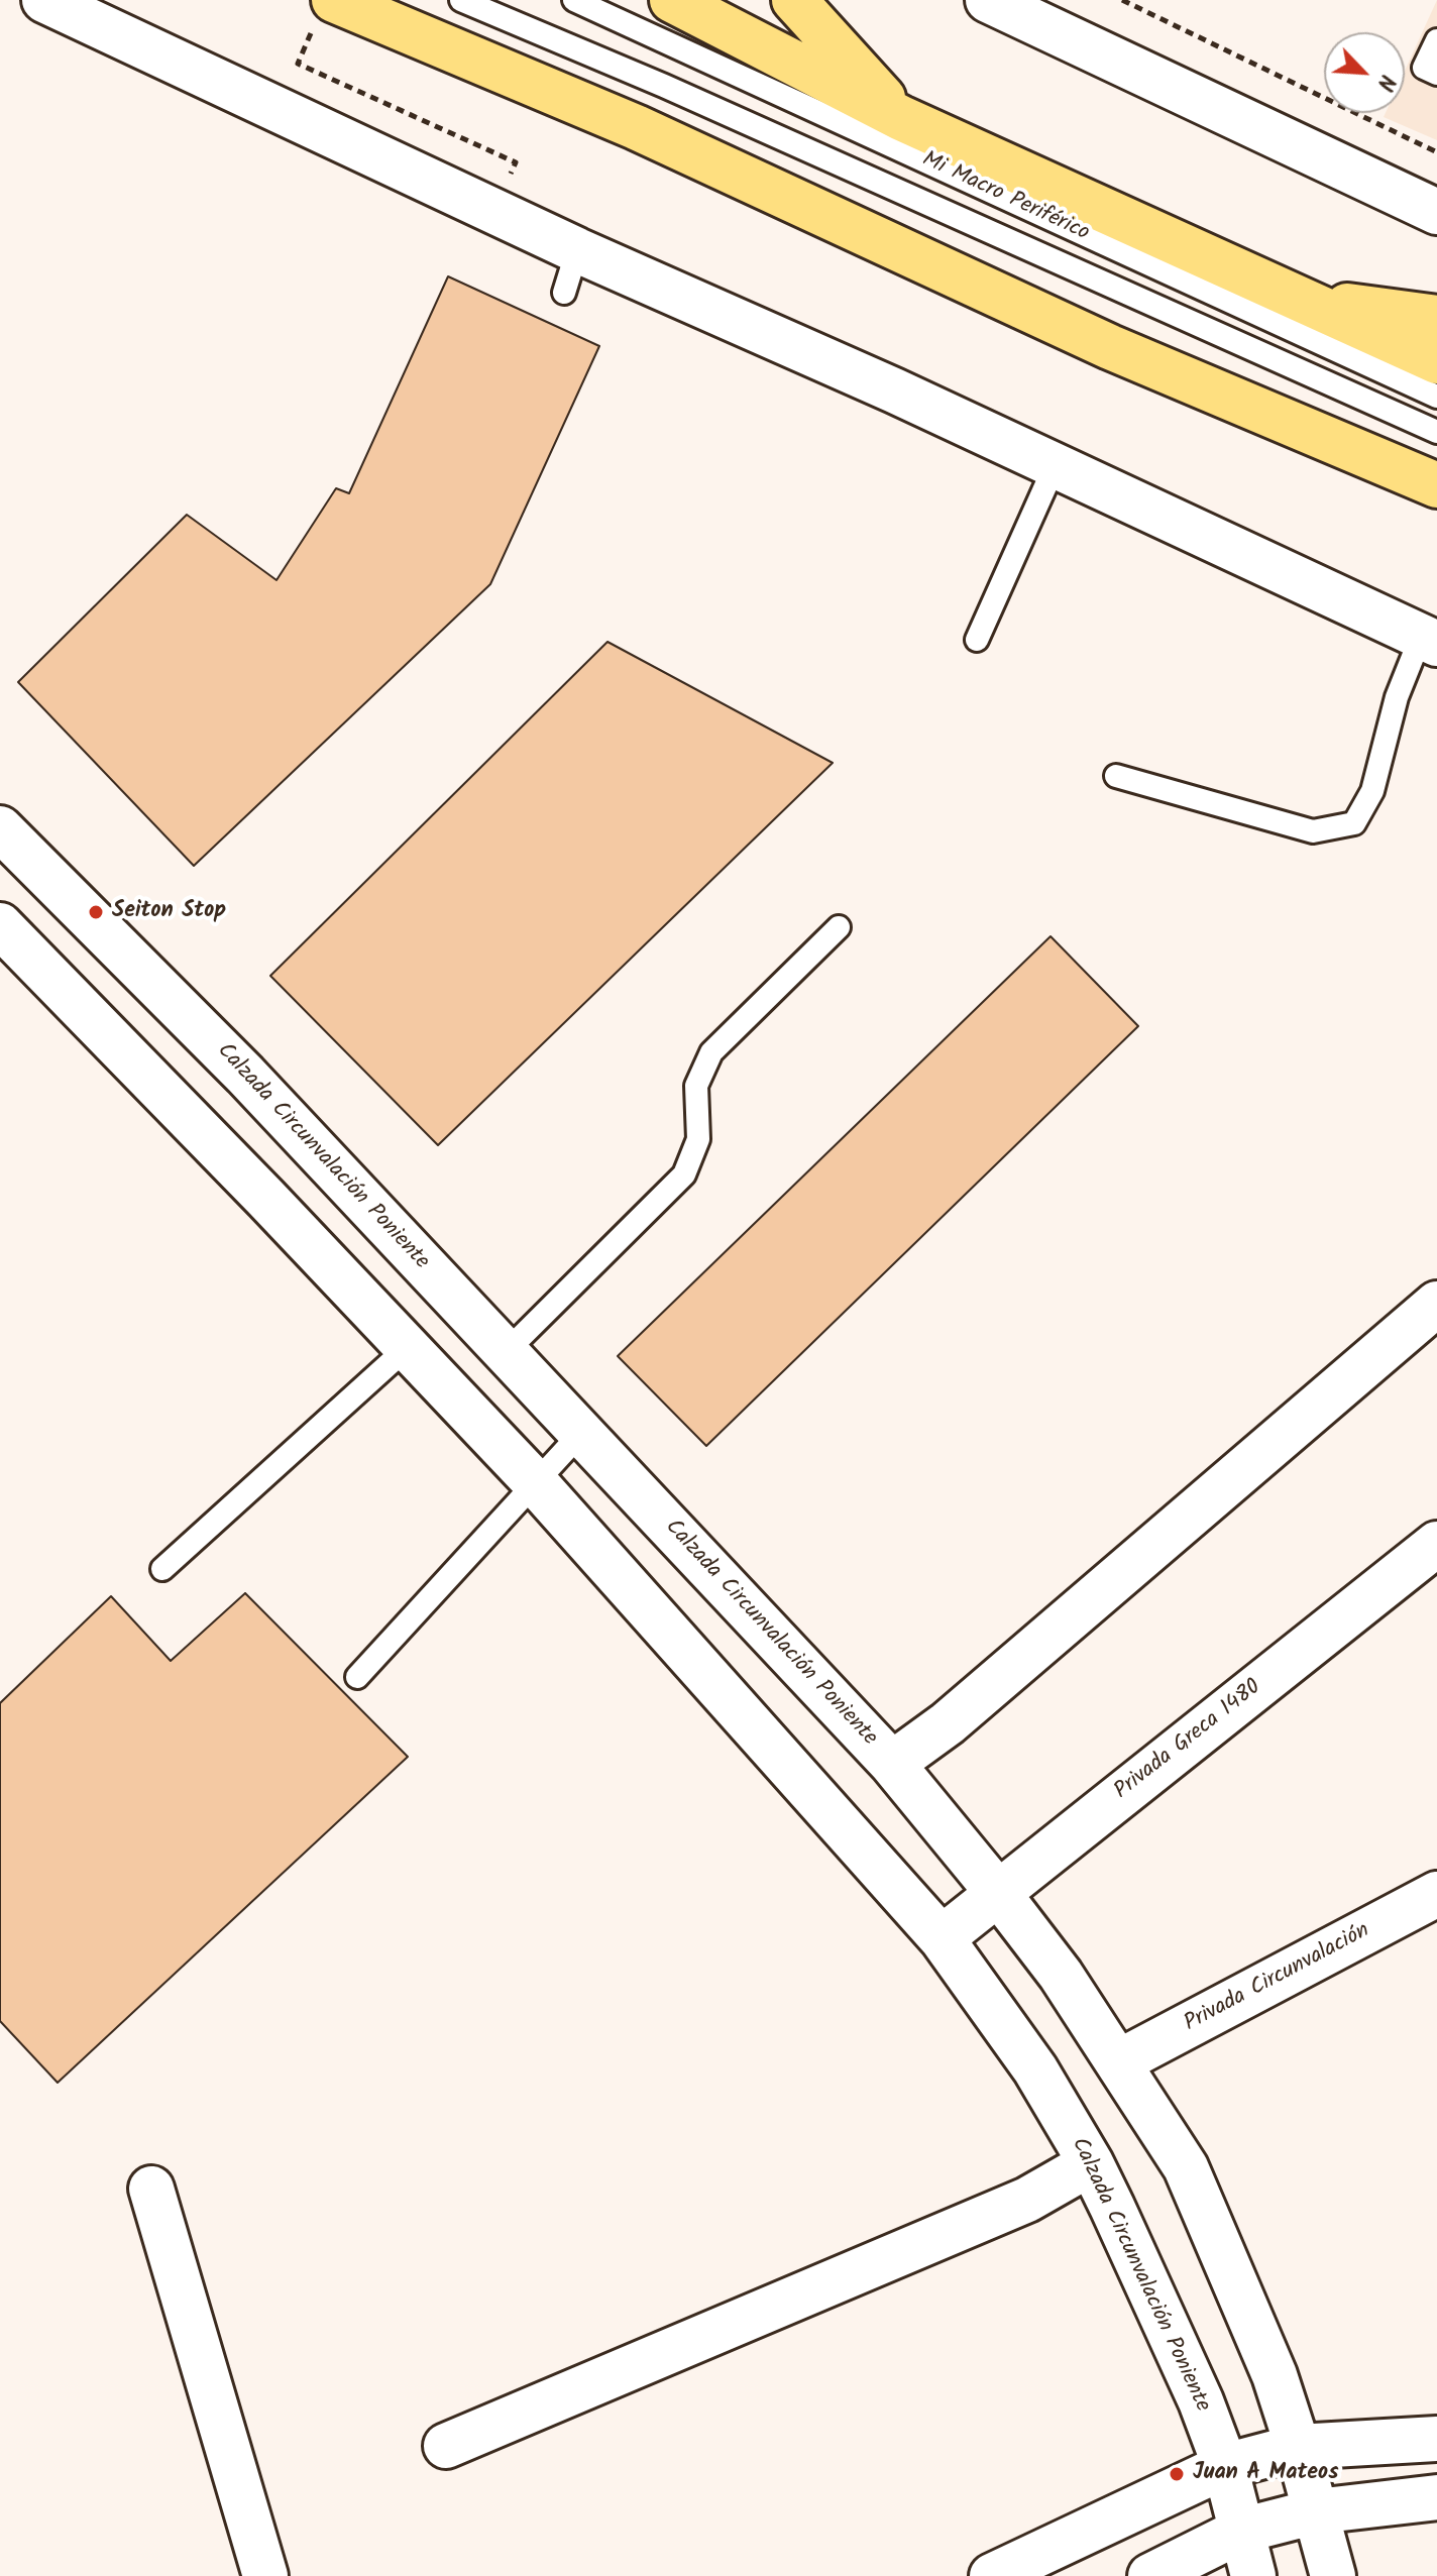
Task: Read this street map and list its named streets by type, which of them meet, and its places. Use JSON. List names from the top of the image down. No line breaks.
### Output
{"streets":{"street":["Calzada Circunvalación Poniente","Privada Greca 1480","Privada Circunvalación"],"lane":["Mi Macro Periférico"]},"crossings":[["Calzada Circunvalación Poniente","Privada Greca 1480"],["Calzada Circunvalación Poniente","Privada Circunvalación"]],"places":["Seiton Stop","Juan A Mateos"],"north":"bottom right"}
